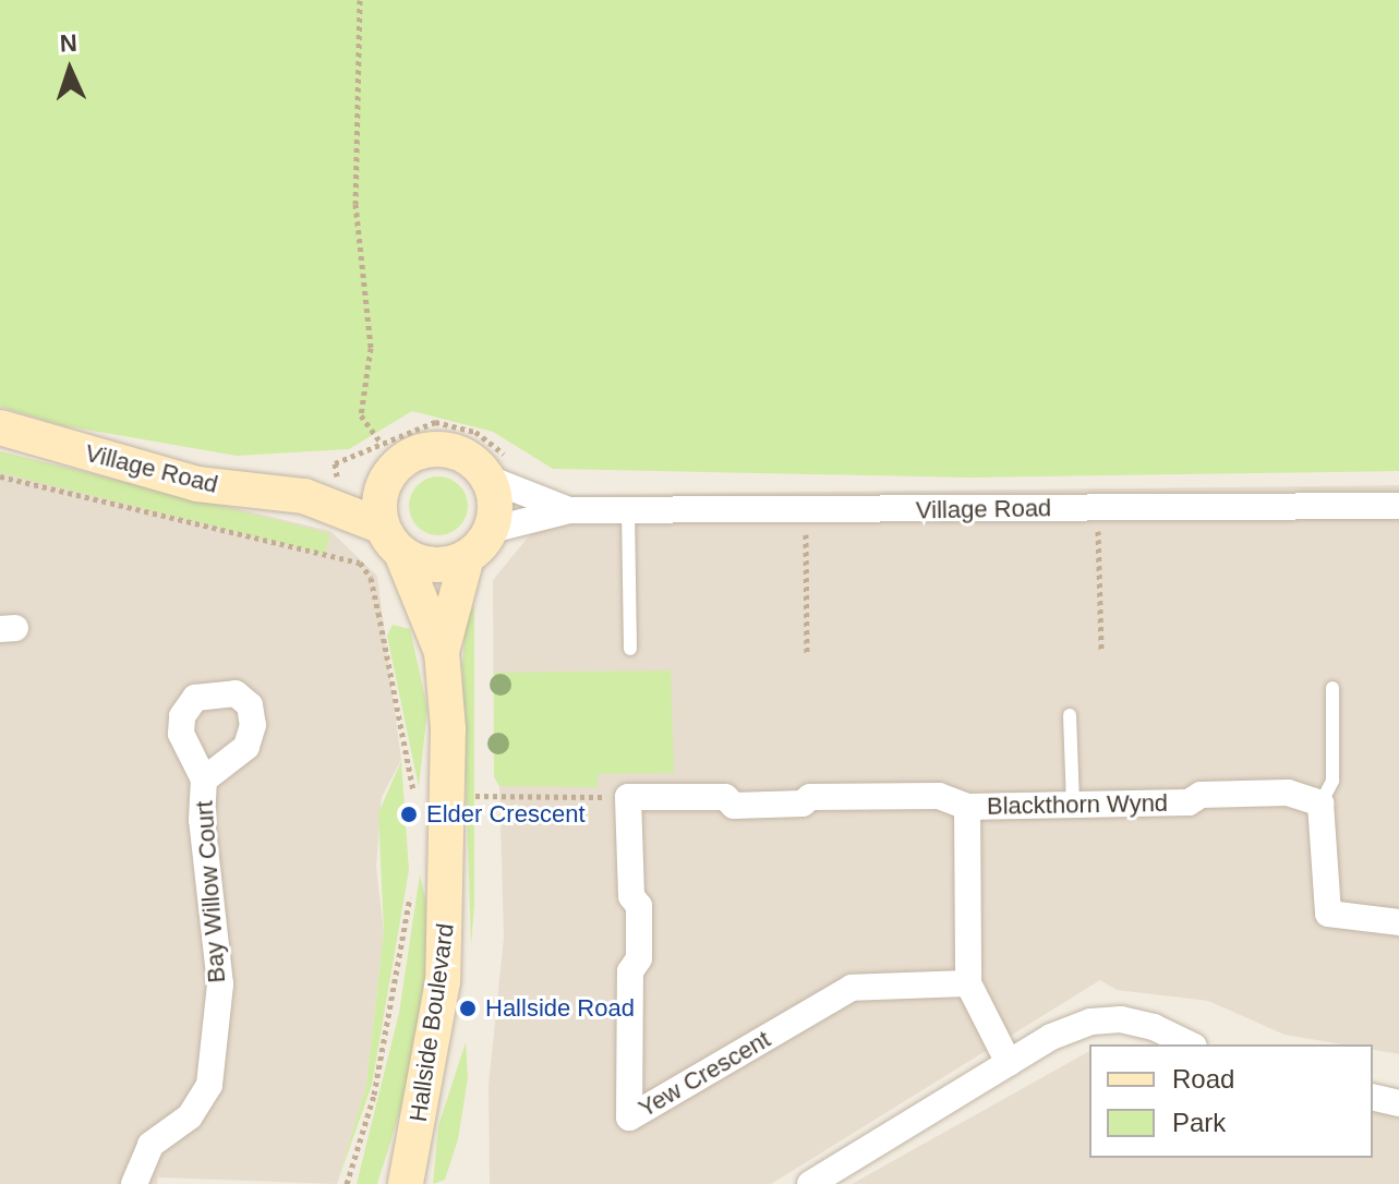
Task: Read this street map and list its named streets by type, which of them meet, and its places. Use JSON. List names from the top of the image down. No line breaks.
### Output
{"streets":{"street":["Village Road","Blackthorn Wynd","Bay Willow Court","Hallside Boulevard","Yew Crescent"]},"crossings":[["Village Road","Hallside Boulevard"],["Blackthorn Wynd","Yew Crescent"]],"places":["Elder Crescent","Hallside Road"],"legend":["Road","Park"],"north":"top"}
